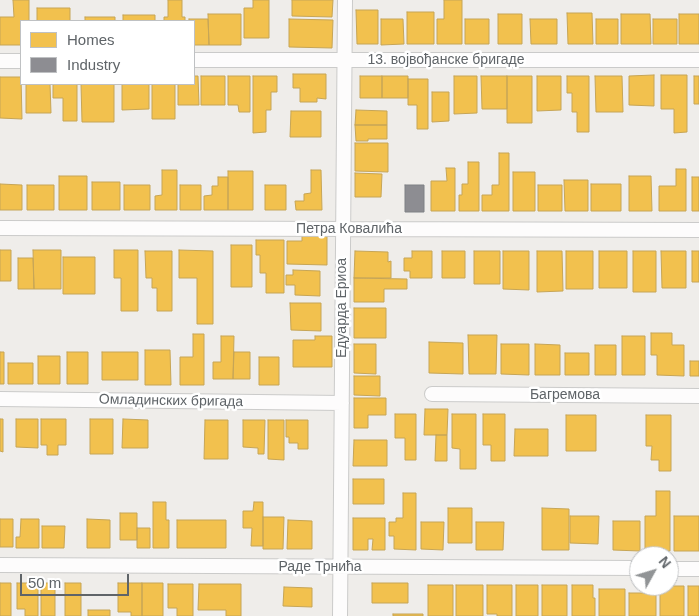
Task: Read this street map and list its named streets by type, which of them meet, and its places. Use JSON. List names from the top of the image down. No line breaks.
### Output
{"streets":{"street":["13. војвођанске бригаде","Петра Ковалића","Едуарда Ериоа","Багремова","Омладинских бригада","Раде Трнића"]},"crossings":[["13. војвођанске бригаде","Едуарда Ериоа"],["Петра Ковалића","Едуарда Ериоа"],["Едуарда Ериоа","Омладинских бригада"],["Едуарда Ериоа","Раде Трнића"]],"legend":["Homes","Industry"],"scale_bar":"50 m","north":"top right"}
